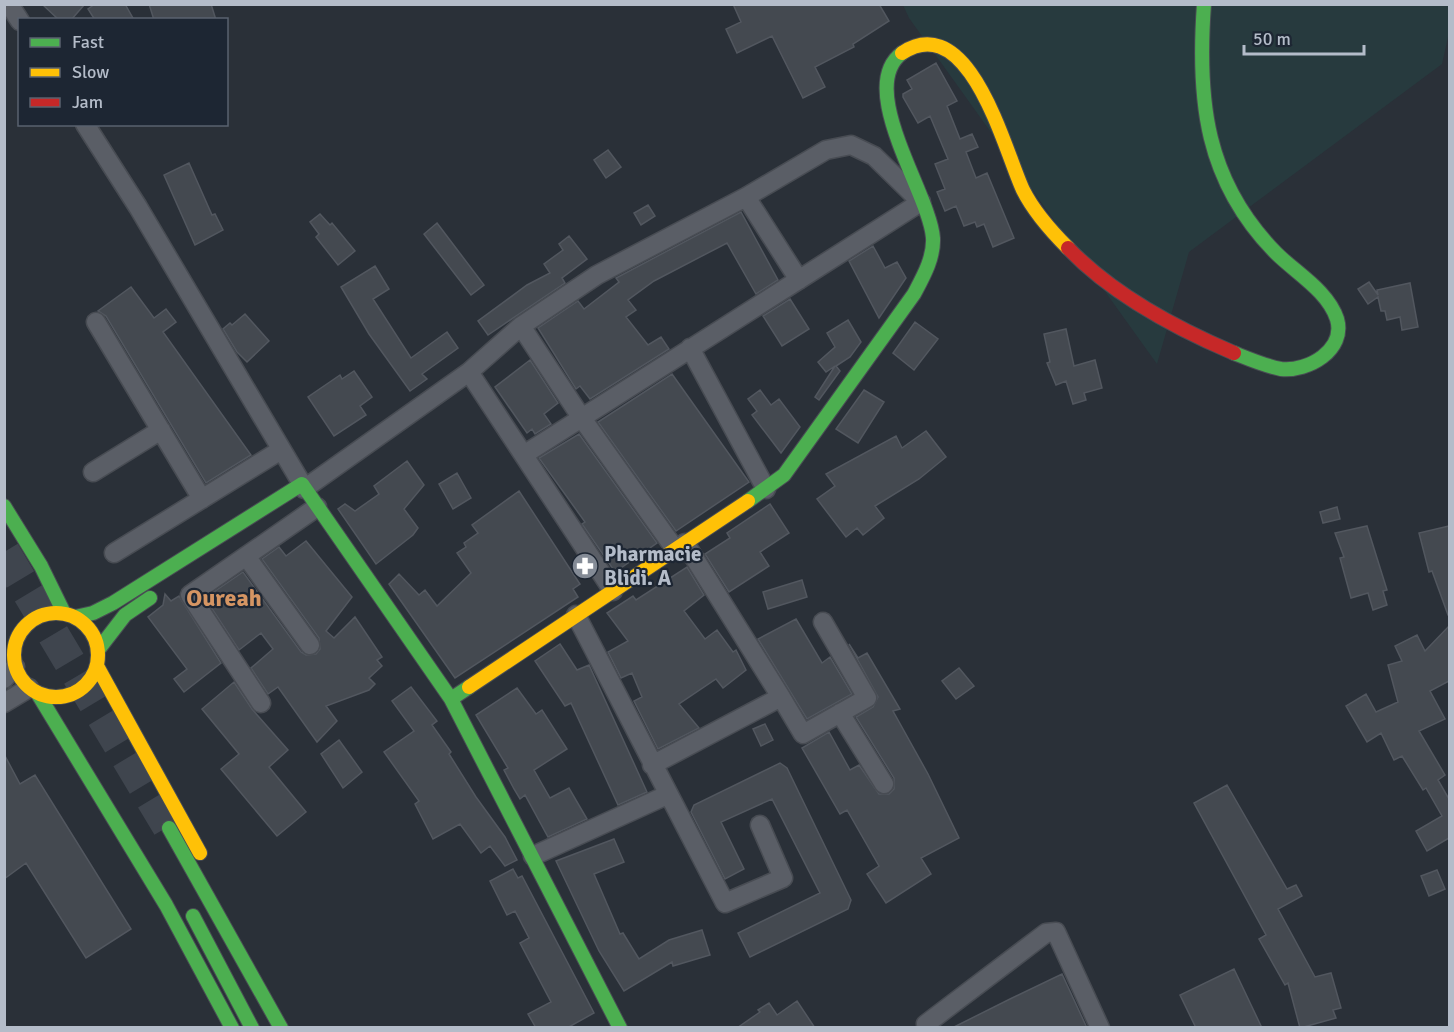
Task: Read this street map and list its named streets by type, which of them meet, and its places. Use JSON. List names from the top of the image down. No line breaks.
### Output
{"districts":["Oureah"],"places":{"pharmacy":["Pharmacie Blidi. A"]},"legend":["Fast","Slow","Jam"],"scale_bar":"50 m"}
